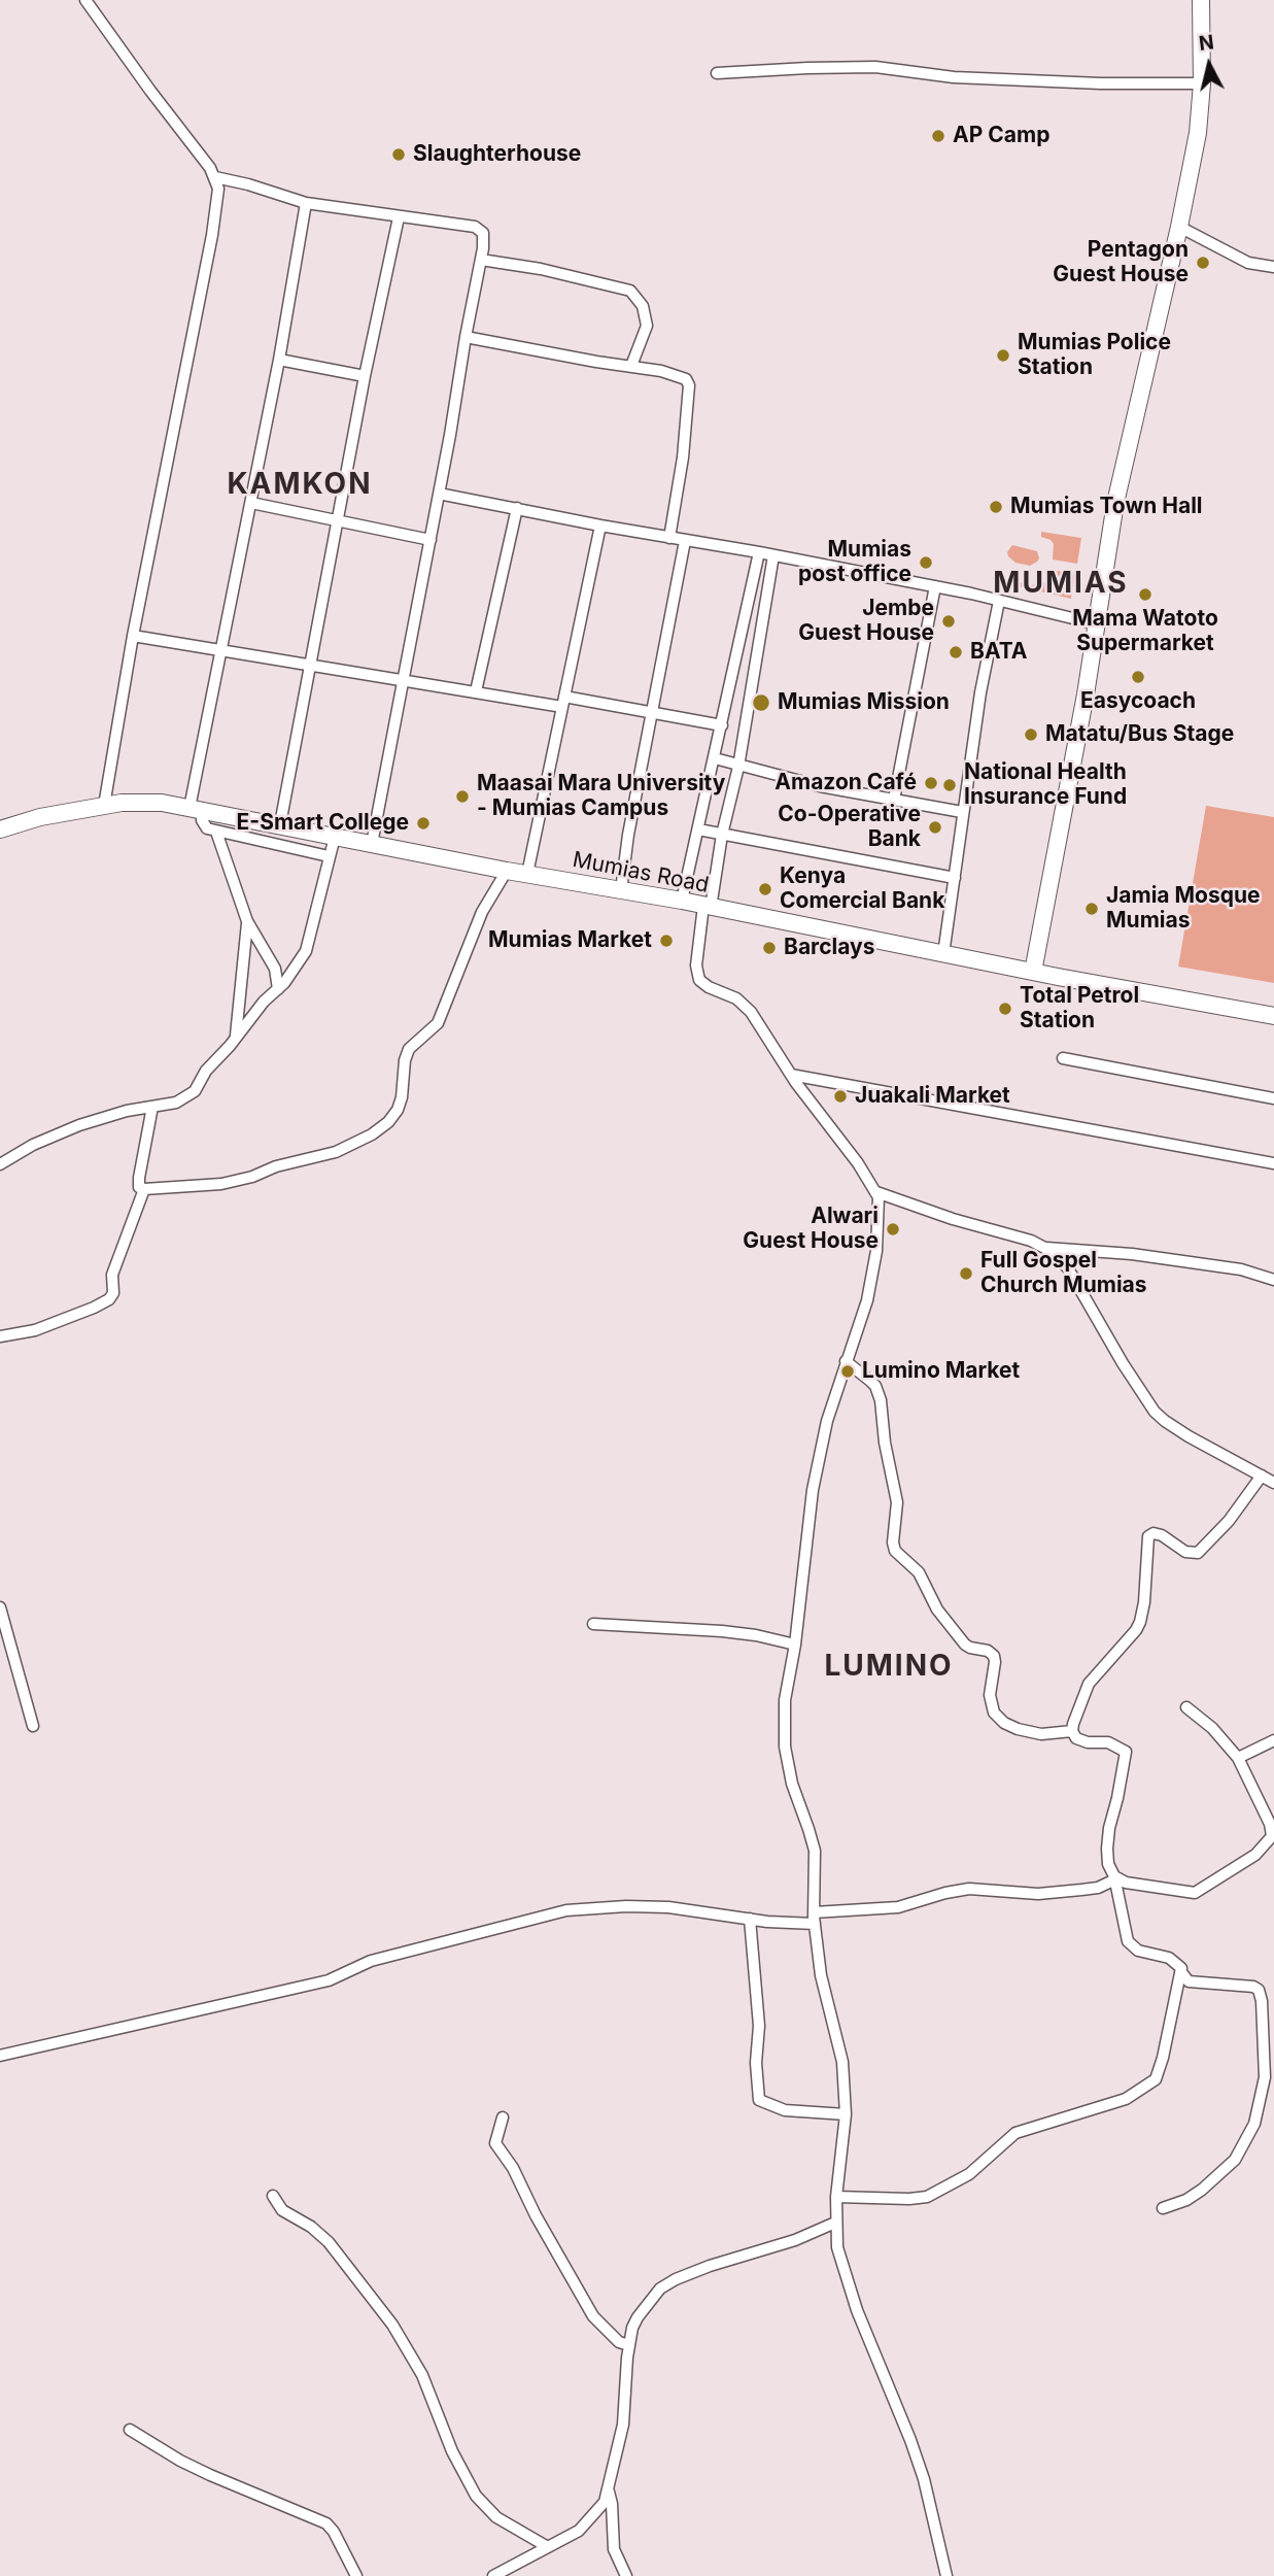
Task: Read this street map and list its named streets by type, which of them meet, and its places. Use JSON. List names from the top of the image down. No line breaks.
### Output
{"streets":{"street":["Mumias Road"]},"districts":["KAMKON","MUMIAS","LUMINO"],"places":["AP Camp","Slaughterhouse","Pentagon Guest House","Mumias Police Station","Mumias Town Hall","Mumias post office","Mama Watoto Supermarket","Jembe Guest House","BATA","Easycoach","Mumias Mission","Matatu/Bus Stage","Amazon Café","National Health Insurance Fund","Maasai Mara University - Mumias Campus","E-Smart College","Co-Operative Bank","Kenya Comercial Bank","Jamia Mosque Mumias","Mumias Market","Barclays","Total Petrol Station","Juakali Market","Alwari Guest House","Full Gospel Church Mumias","Lumino Market"],"north":"top"}
